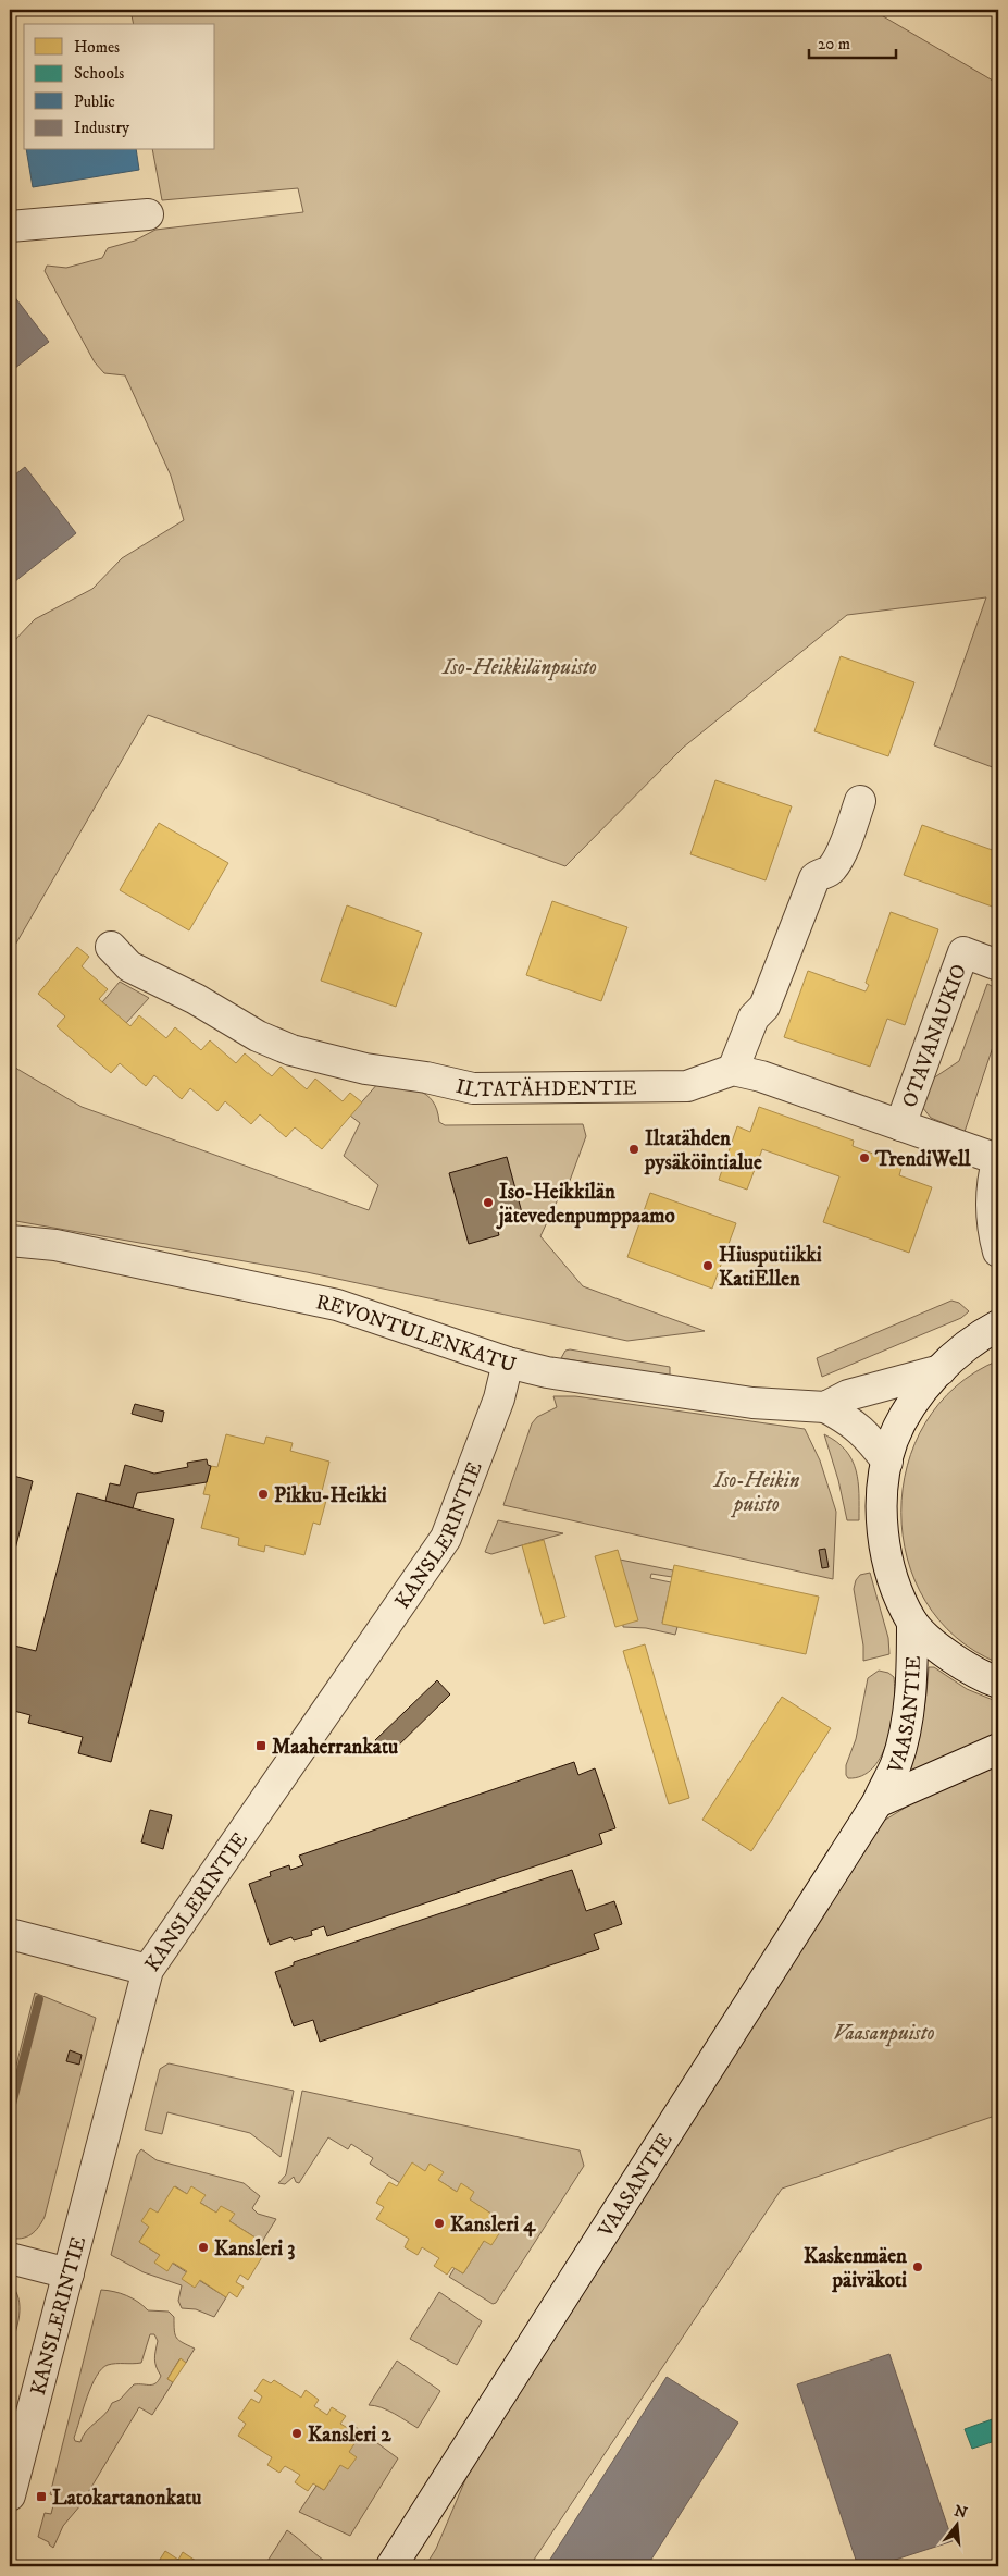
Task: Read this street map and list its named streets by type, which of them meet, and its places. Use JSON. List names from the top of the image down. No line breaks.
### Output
{"streets":{"street":["OTAVANAUKIO","ILTATÄHDENTIE","REVONTULENKATU","KANSLERINTIE","VAASANTIE"]},"crossings":[["REVONTULENKATU","KANSLERINTIE"]],"parks":["Iso-Heikkilänpuisto","Iso-Heikin puisto","Vaasanpuisto"],"places":{"other":["Iltatähden pysäköintialue","TrendiWell","Iso-Heikkilän jätevedenpumppaamo","Hiusputiikki KatiEllen","Pikku-Heikki","Kansleri 4","Kansleri 3","Kaskenmäen päiväkoti","Kansleri 2"],"transit":["Maaherrankatu","Latokartanonkatu"]},"legend":["Homes","Schools","Public","Industry"],"scale_bar":"20 m","north":"top"}
